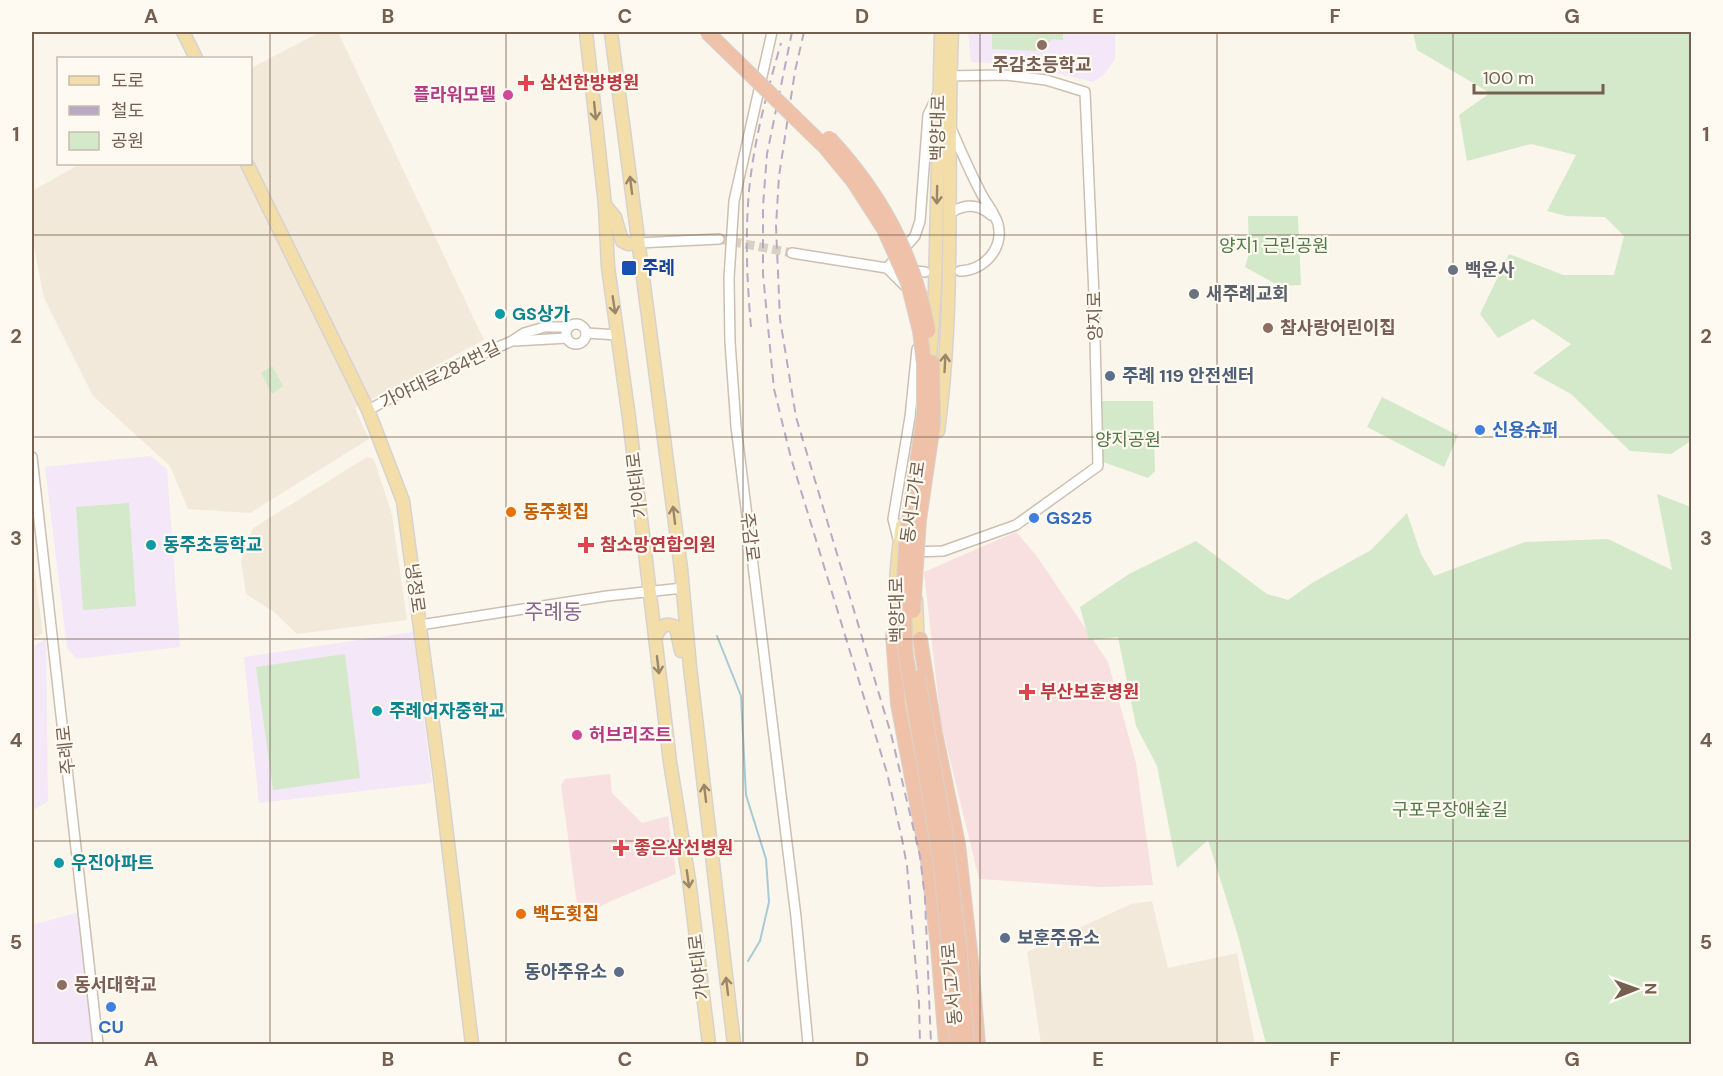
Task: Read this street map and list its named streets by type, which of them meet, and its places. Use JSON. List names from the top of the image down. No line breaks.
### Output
{"streets":{"highway":["동서고가로"],"main road":["백양대로","가야대로","냉정로"],"street":["양지로","가야대로284번길","주감로","주례로"]},"crossings":[["백양대로","양지로"],["가야대로284번길","가야대로"],["가야대로284번길","냉정로"]],"districts":["주례동"],"parks":["양지1 근린공원","양지공원","구포무장애숲길"],"places":{"other":["주감초등학교","플라워모텔","백운사","새주례교회","GS상가","참사랑어린이집","주례 119 안전센터","신용슈퍼","동주횟집","GS25","동주초등학교","주례여자중학교","허브리조트","우진아파트","백도횟집","보훈주유소","동아주유소","동서대학교","CU"],"health":["삼선한방병원","참소망연합의원","부산보훈병원","좋은삼선병원"],"transit":["주례"]},"legend":["도로","철도","공원"],"scale_bar":"100 m","north":"right","grid":{"columns":["A","B","C","D","E","F","G"],"rows":["1","2","3","4","5"]}}
